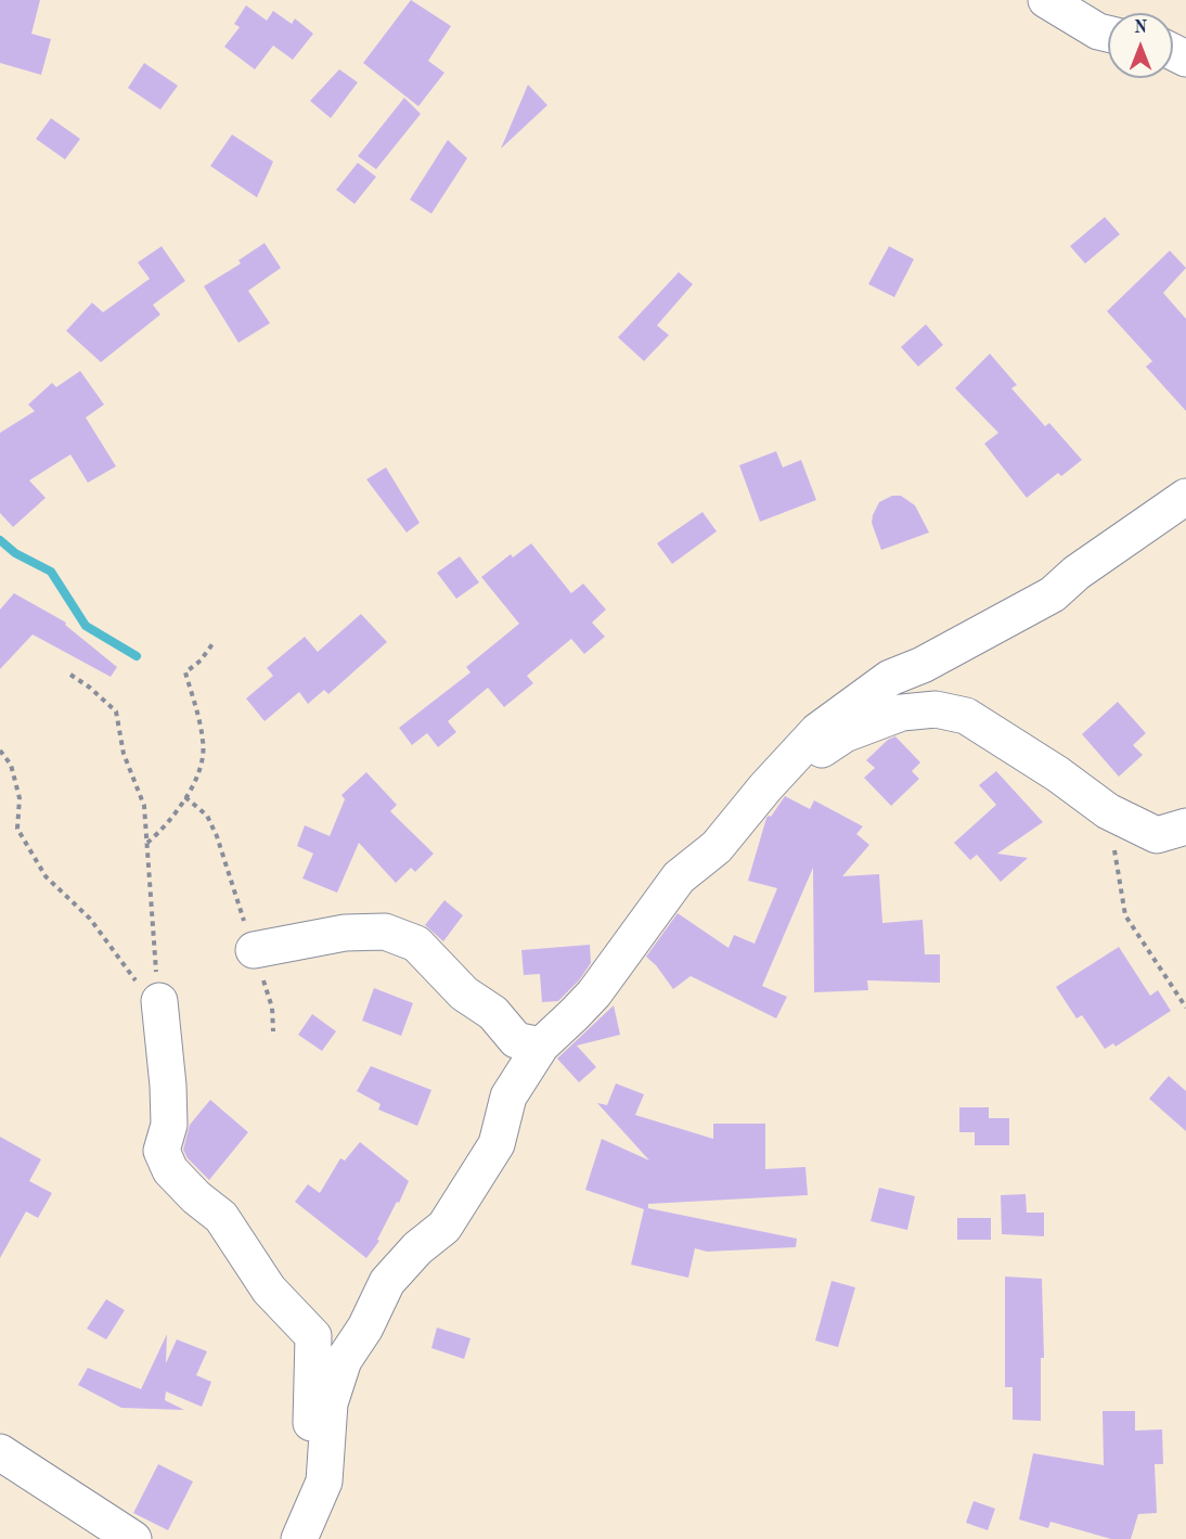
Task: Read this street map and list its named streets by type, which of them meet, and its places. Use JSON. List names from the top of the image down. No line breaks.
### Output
{"north":"top"}
